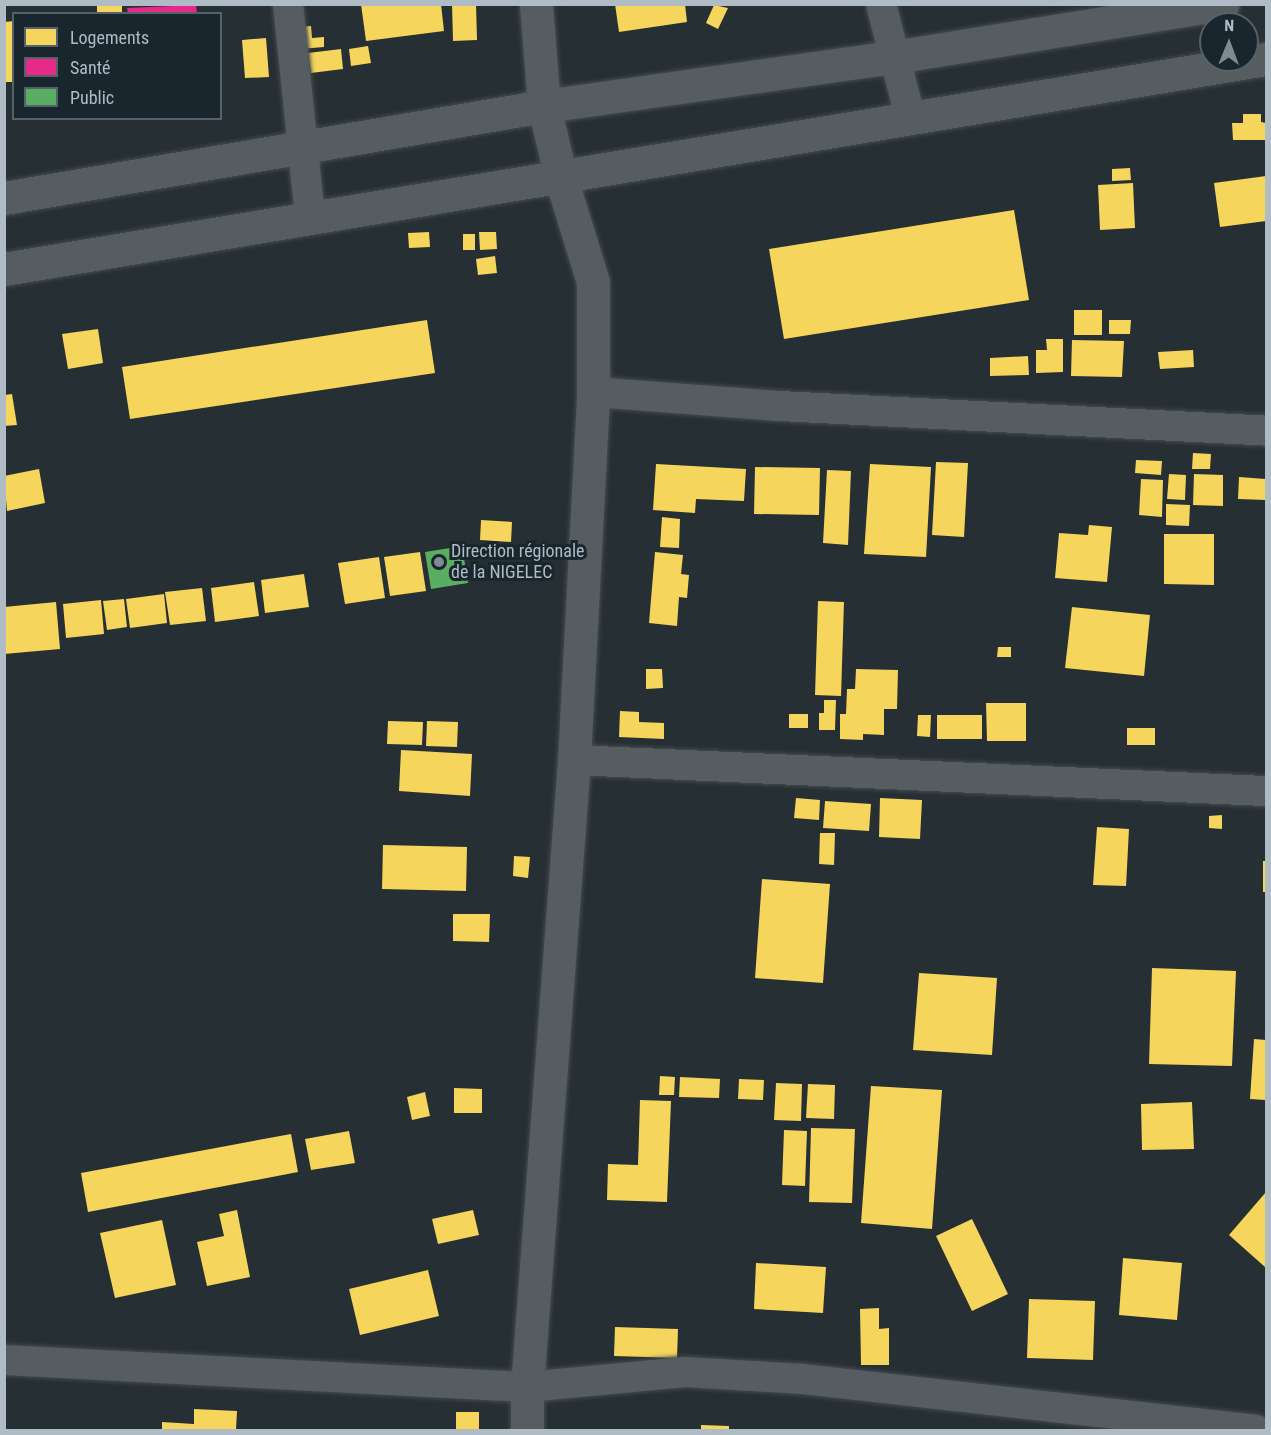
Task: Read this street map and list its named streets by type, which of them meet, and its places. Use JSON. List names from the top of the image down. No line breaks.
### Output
{"places":["Direction régionale de la NIGELEC"],"legend":["Logements","Santé","Public"],"north":"top"}
